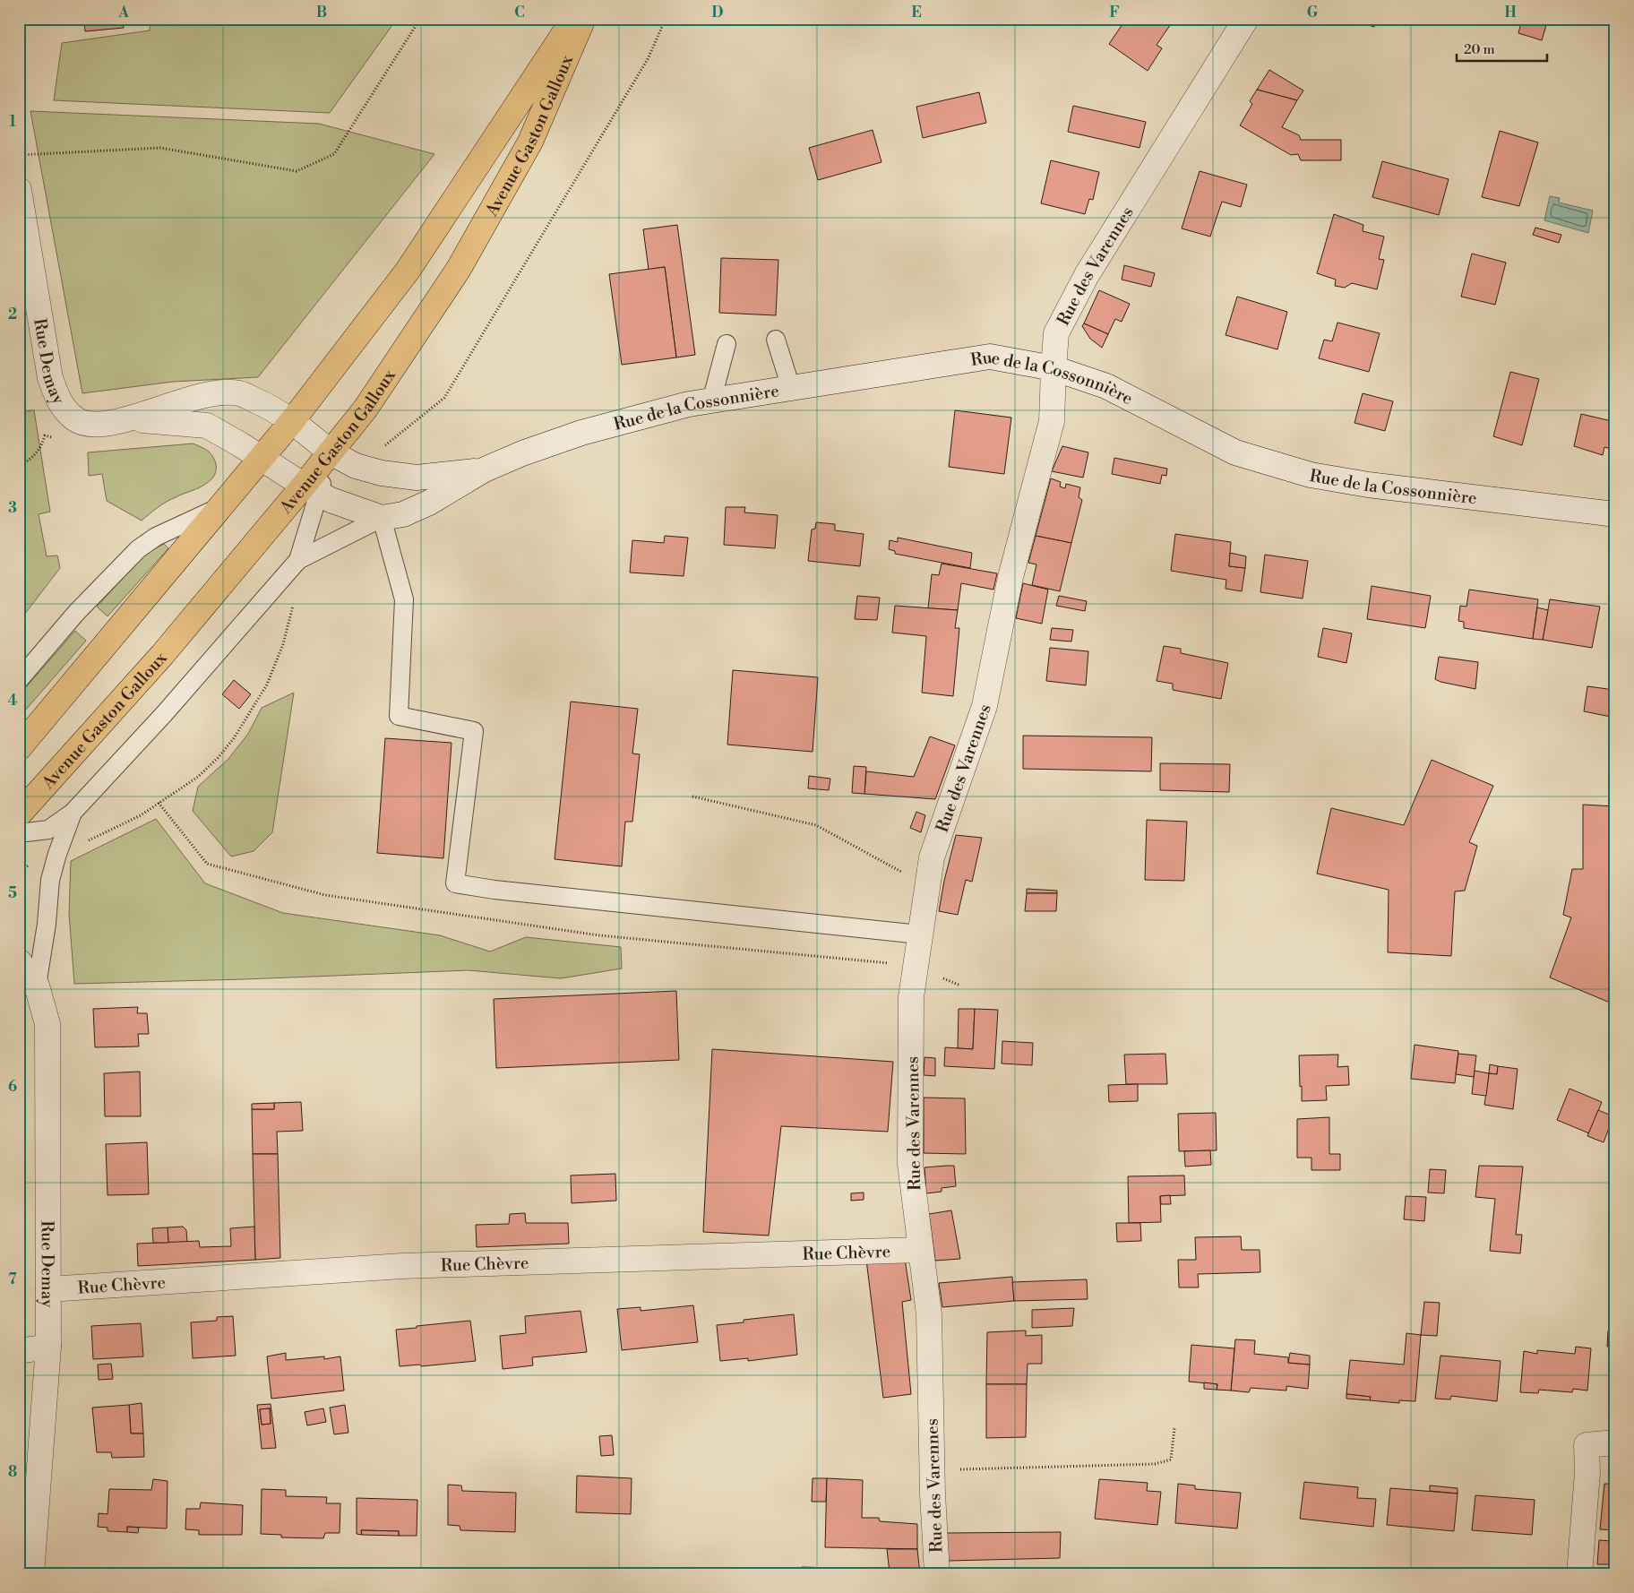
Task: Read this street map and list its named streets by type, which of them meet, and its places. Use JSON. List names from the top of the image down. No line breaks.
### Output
{"streets":{"main road":["Avenue Gaston Galloux"],"street":["Rue des Varennes","Rue Demay","Rue de la Cossonnière","Rue Chèvre"]},"crossings":[["Avenue Gaston Galloux","Rue Demay"],["Avenue Gaston Galloux","Rue de la Cossonnière"],["Rue des Varennes","Rue de la Cossonnière"],["Rue des Varennes","Rue Chèvre"],["Rue Demay","Rue de la Cossonnière"],["Rue Demay","Rue Chèvre"]],"scale_bar":"20 m","grid":{"columns":["A","B","C","D","E","F","G","H"],"rows":["1","2","3","4","5","6","7","8"]}}
